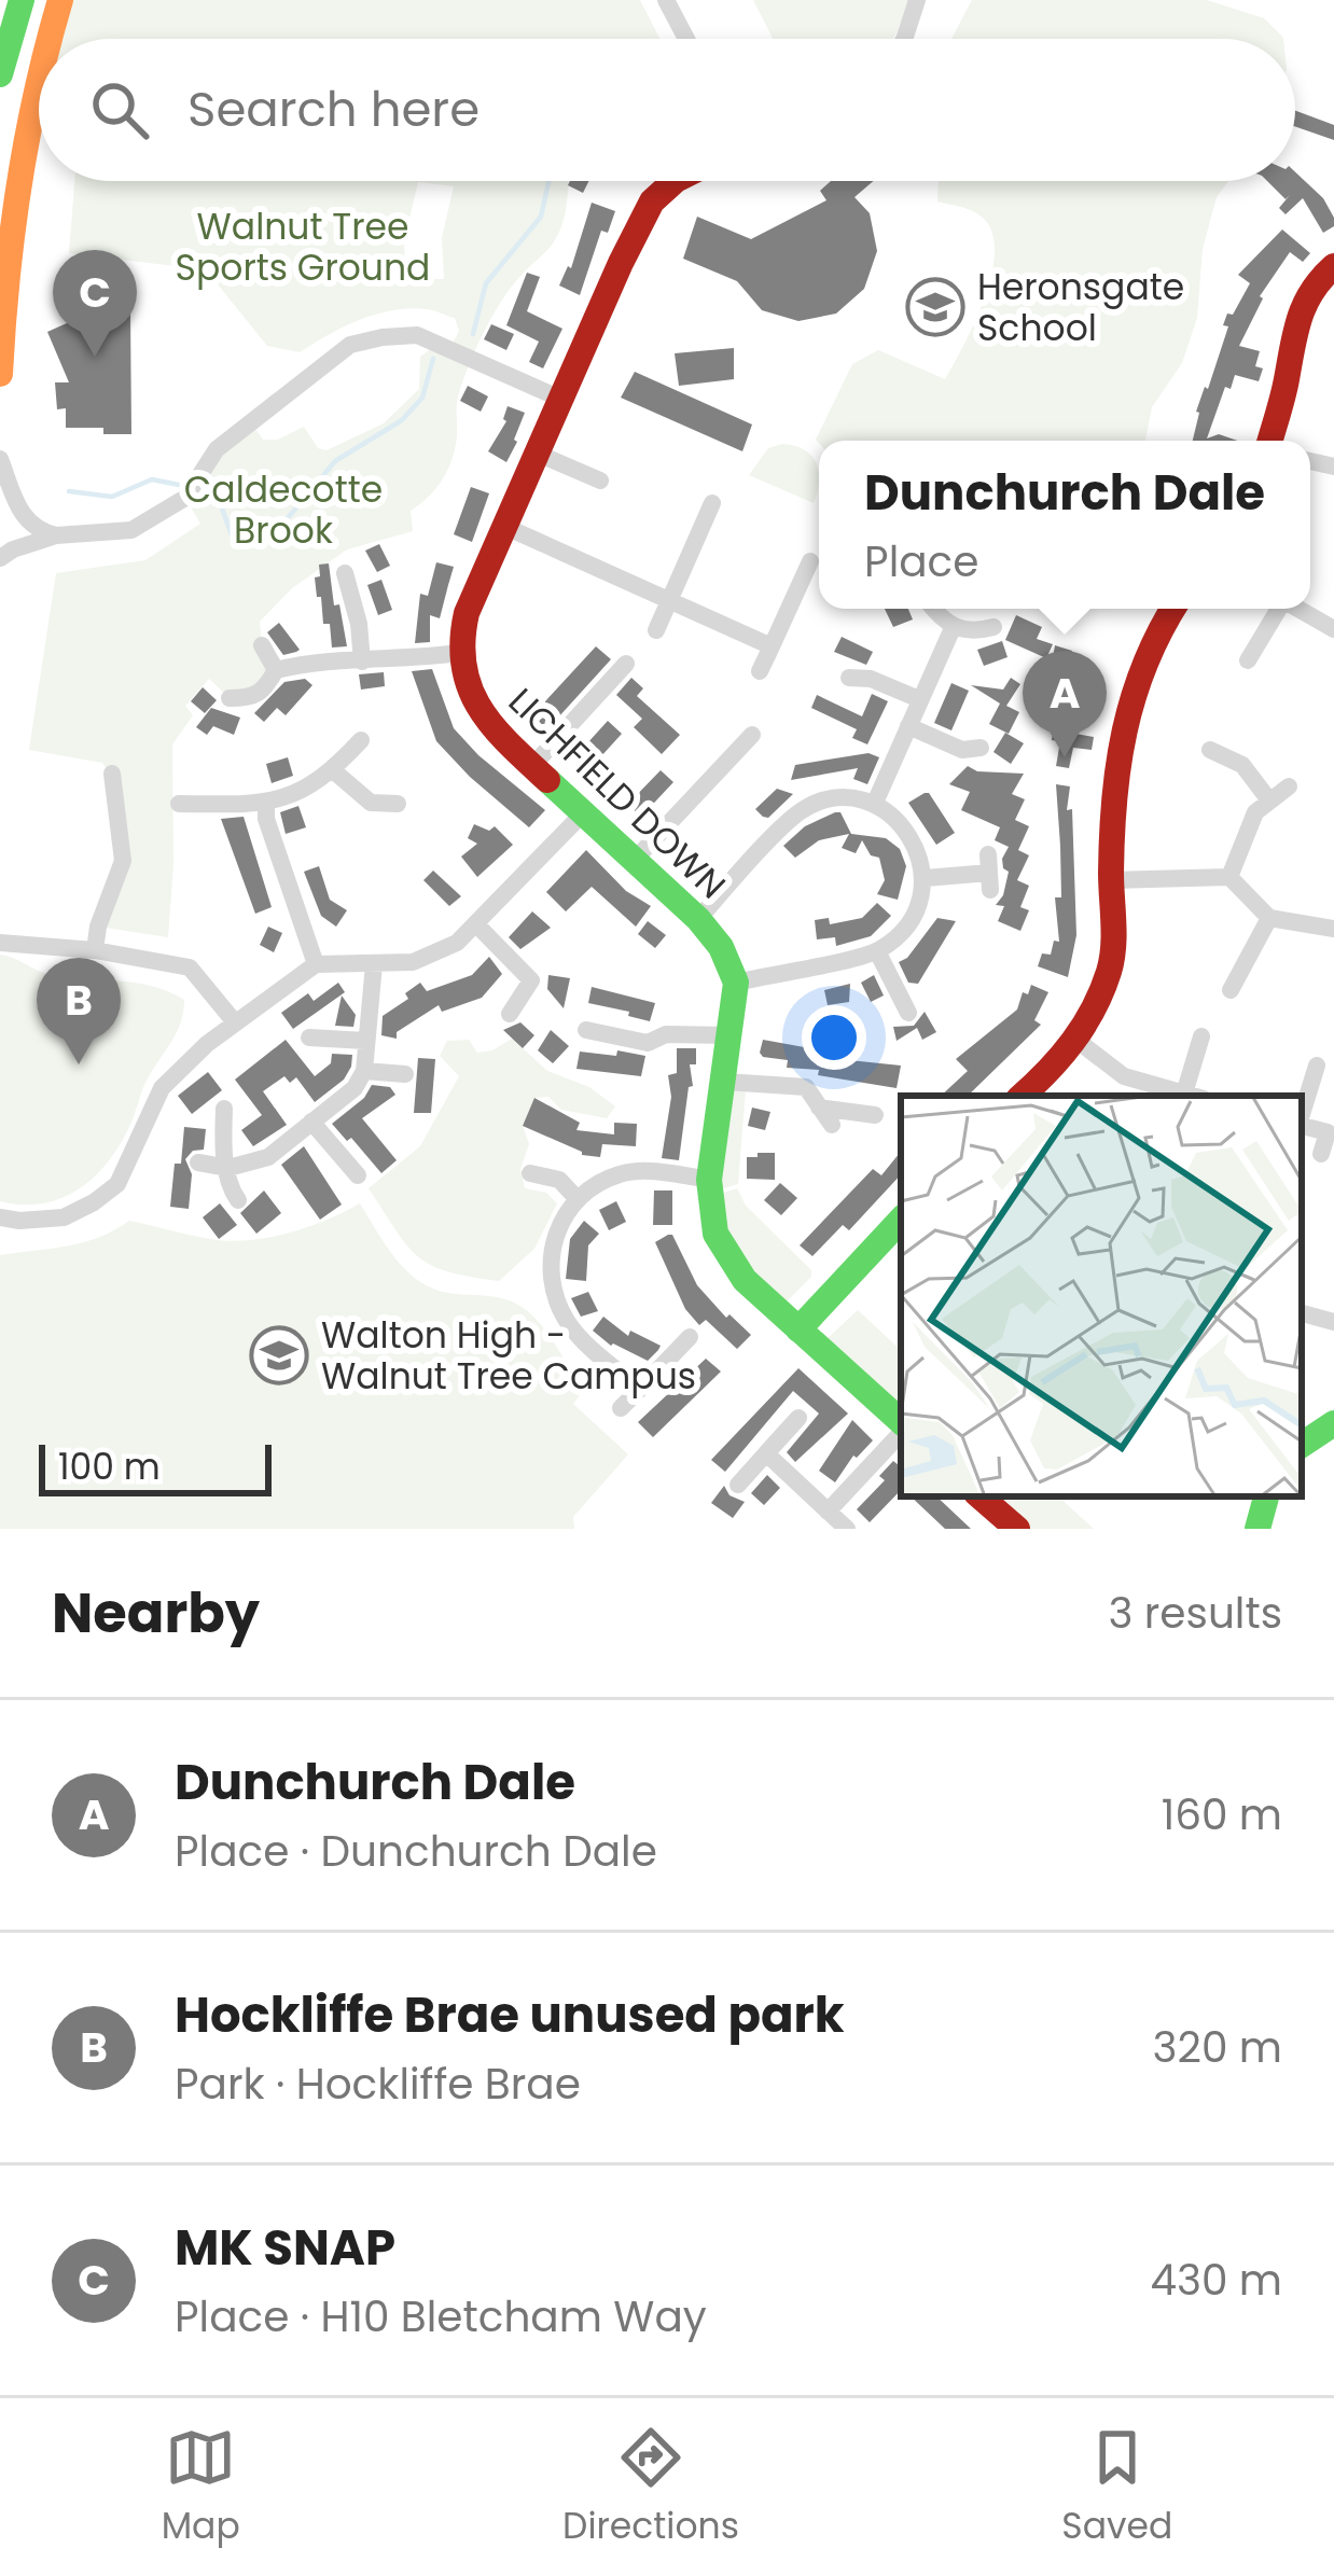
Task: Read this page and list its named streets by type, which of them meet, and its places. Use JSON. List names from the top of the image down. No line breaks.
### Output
{"streets":{"main road":["LICHFIELD DOWN"]},"parks":["Walnut Tree Sports Ground","Caldecotte Brook"],"places":{"school or university":["Heronsgate School","Walton High - Walnut Tree Campus"]},"scale_bar":"100 m","page":{"search":"Search here","pins":["C","A","B"],"popup":["Dunchurch Dale","Place"],"scale":"100 m","heading":["Nearby","3 results"],"list":[{"mark":"A","name":"Dunchurch Dale","note":"Place · Dunchurch Dale","value":"160 m"},{"mark":"B","name":"Hockliffe Brae unused park","note":"Park · Hockliffe Brae","value":"320 m"},{"mark":"C","name":"MK SNAP","note":"Place · H10 Bletcham Way","value":"430 m"}],"nav":["Map","Directions","Saved"]}}
